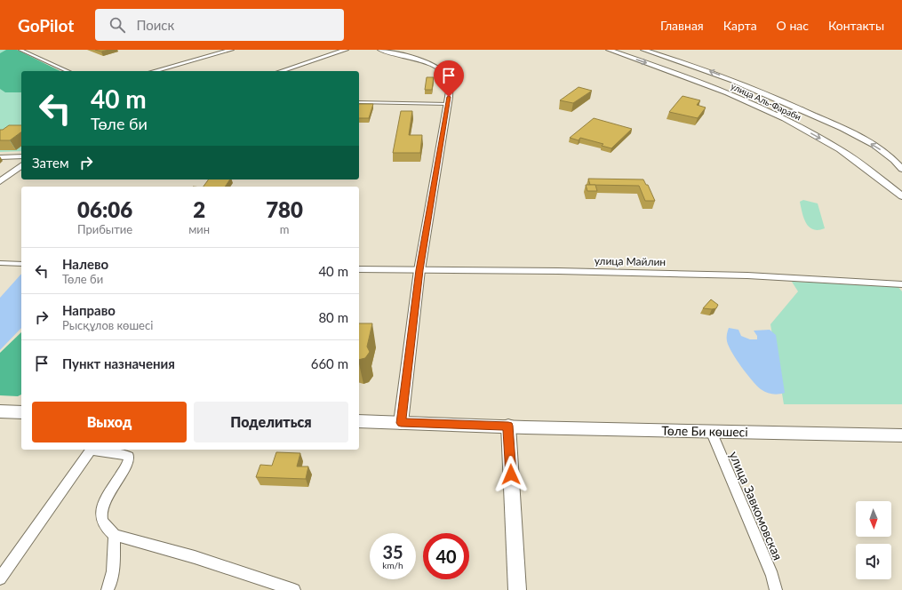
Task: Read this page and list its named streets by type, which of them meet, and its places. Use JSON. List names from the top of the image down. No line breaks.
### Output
{"streets":{"main road":["улица Аль-Фараби","Төле Би көшесі"],"street":["улица Майлин","улица Завкомовская"]},"crossings":[["Төле Би көшесі","улица Завкомовская"]],"north":"bottom","page":{"header":"GoPilot","search":"Поиск","nav":["Главная","Карта","О нас","Контакты"],"turn":["40 m","Төле би"],"then":"Затем","eta":["06:06","Прибытие","2","мин","780","m"],"list":[{"name":"Налево","note":"Төле би","value":"40 m"},{"name":"Направо","note":"Рысқұлов көшесі","value":"80 m"},{"name":"Пункт назначения","value":"660 m"}],"buttons":["Выход","Поделиться"],"speed":"35 km/h","limit":"40"}}
